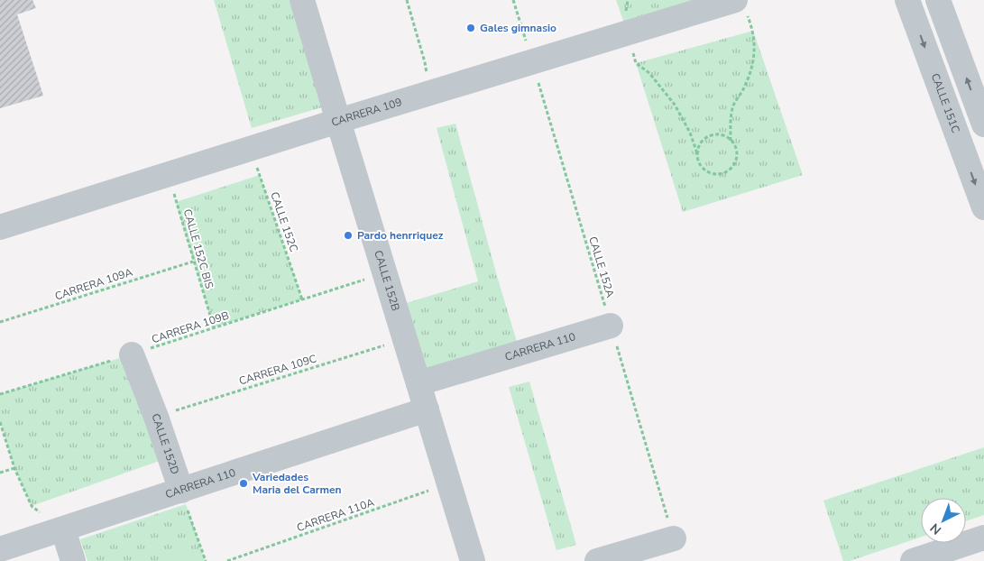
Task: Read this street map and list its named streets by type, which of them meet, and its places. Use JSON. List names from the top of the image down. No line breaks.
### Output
{"streets":{"street":["CALLE 151C","CARRERA 109","CALLE 152B","CARRERA 110","CALLE 152D"],"path":["CALLE 152C","CALLE 152C BIS","CALLE 152A","CARRERA 109A","CARRERA 109B","CARRERA 109C","CARRERA 110A"]},"crossings":[["CARRERA 109","CALLE 152C"],["CARRERA 109","CALLE 152C BIS"],["CARRERA 109","CALLE 152A"],["CARRERA 109","CALLE 152B"],["CALLE 152C","CARRERA 109B"],["CALLE 152C BIS","CARRERA 109A"],["CALLE 152C BIS","CARRERA 109B"],["CALLE 152A","CARRERA 110"],["CALLE 152B","CARRERA 109B"],["CALLE 152B","CARRERA 110"],["CALLE 152B","CARRERA 109C"],["CALLE 152B","CARRERA 110A"],["CARRERA 109B","CALLE 152D"],["CARRERA 110","CALLE 152D"],["CARRERA 109C","CALLE 152D"]],"places":["Gales gimnasio","Pardo henrriquez","Variedades Maria del Carmen"],"north":"bottom left"}
